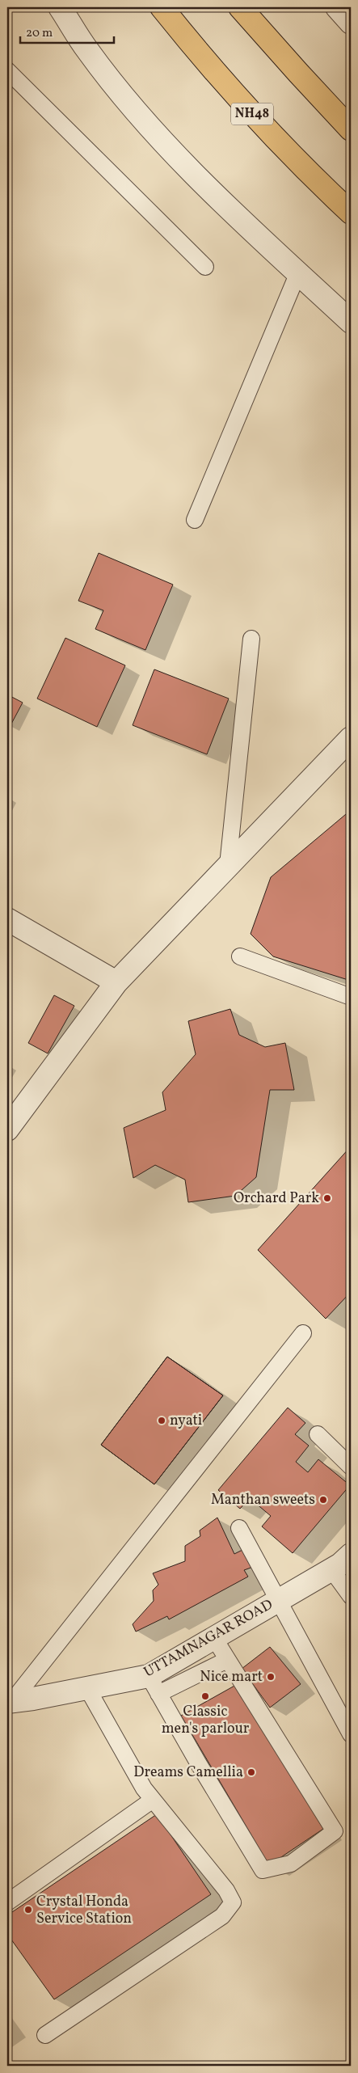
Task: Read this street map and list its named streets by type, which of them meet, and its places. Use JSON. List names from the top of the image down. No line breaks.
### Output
{"streets":{"highway":["NH48"],"street":["UTTAMNAGAR ROAD"]},"places":["Orchard Park","nyati","Manthan sweets","Nice mart","Classic men's parlour","Dreams Camellia","Crystal Honda Service Station"],"scale_bar":"20 m"}
